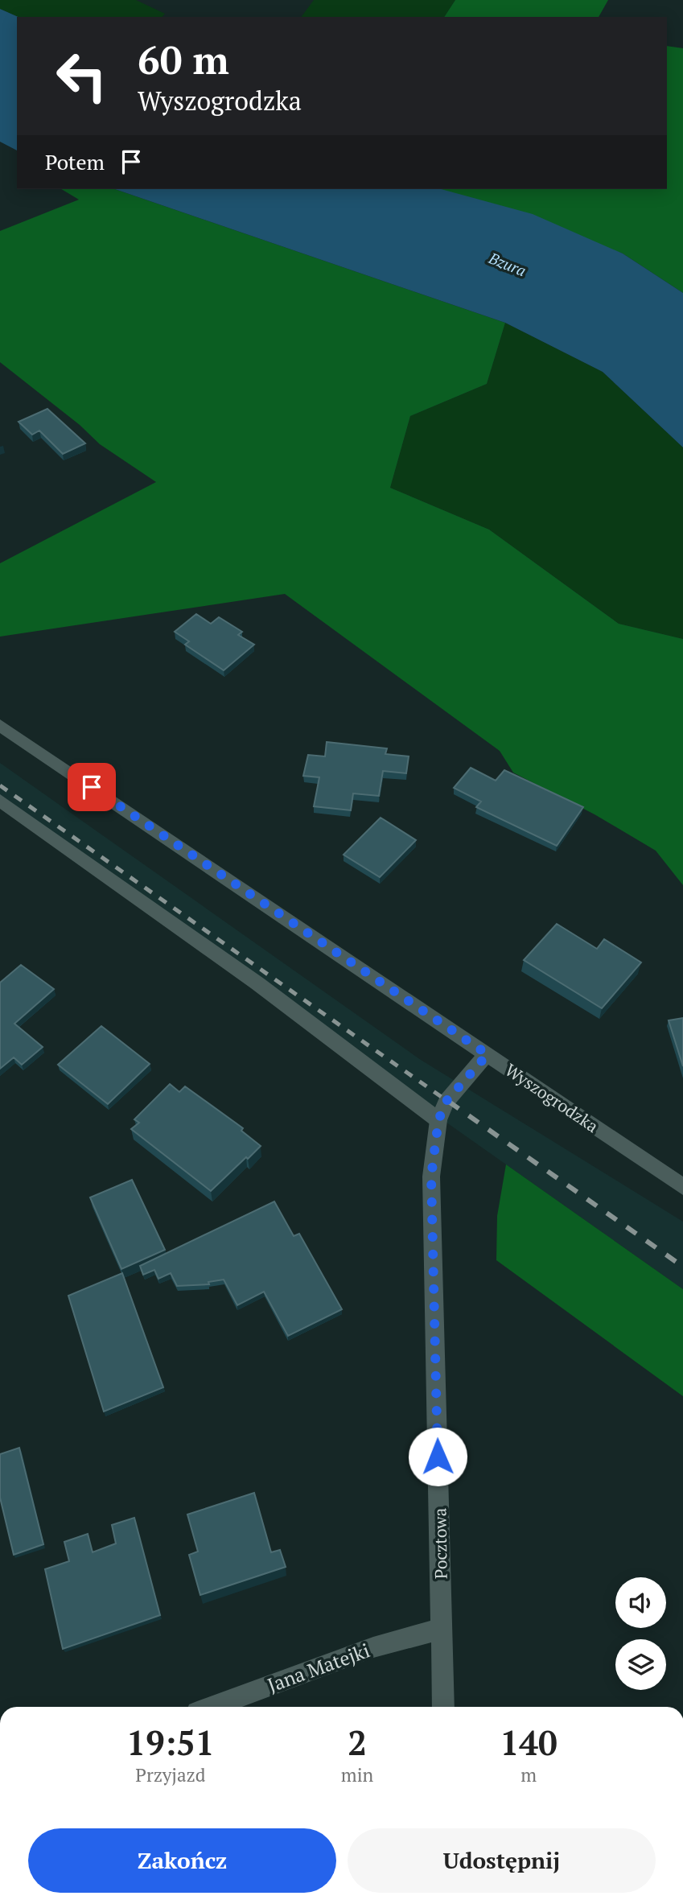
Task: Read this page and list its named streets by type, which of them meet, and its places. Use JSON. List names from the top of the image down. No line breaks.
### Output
{"streets":{"street":["Wyszogrodzka","Pocztowa","Jana Matejki"]},"crossings":[["Wyszogrodzka","Pocztowa"],["Pocztowa","Jana Matejki"]],"water":["Bzura"],"page":{"turn":["60 m","Wyszogrodzka"],"then":"Potem","eta":["19:51","Przyjazd","2","min","140","m"],"buttons":["Zakończ","Udostępnij"]}}
